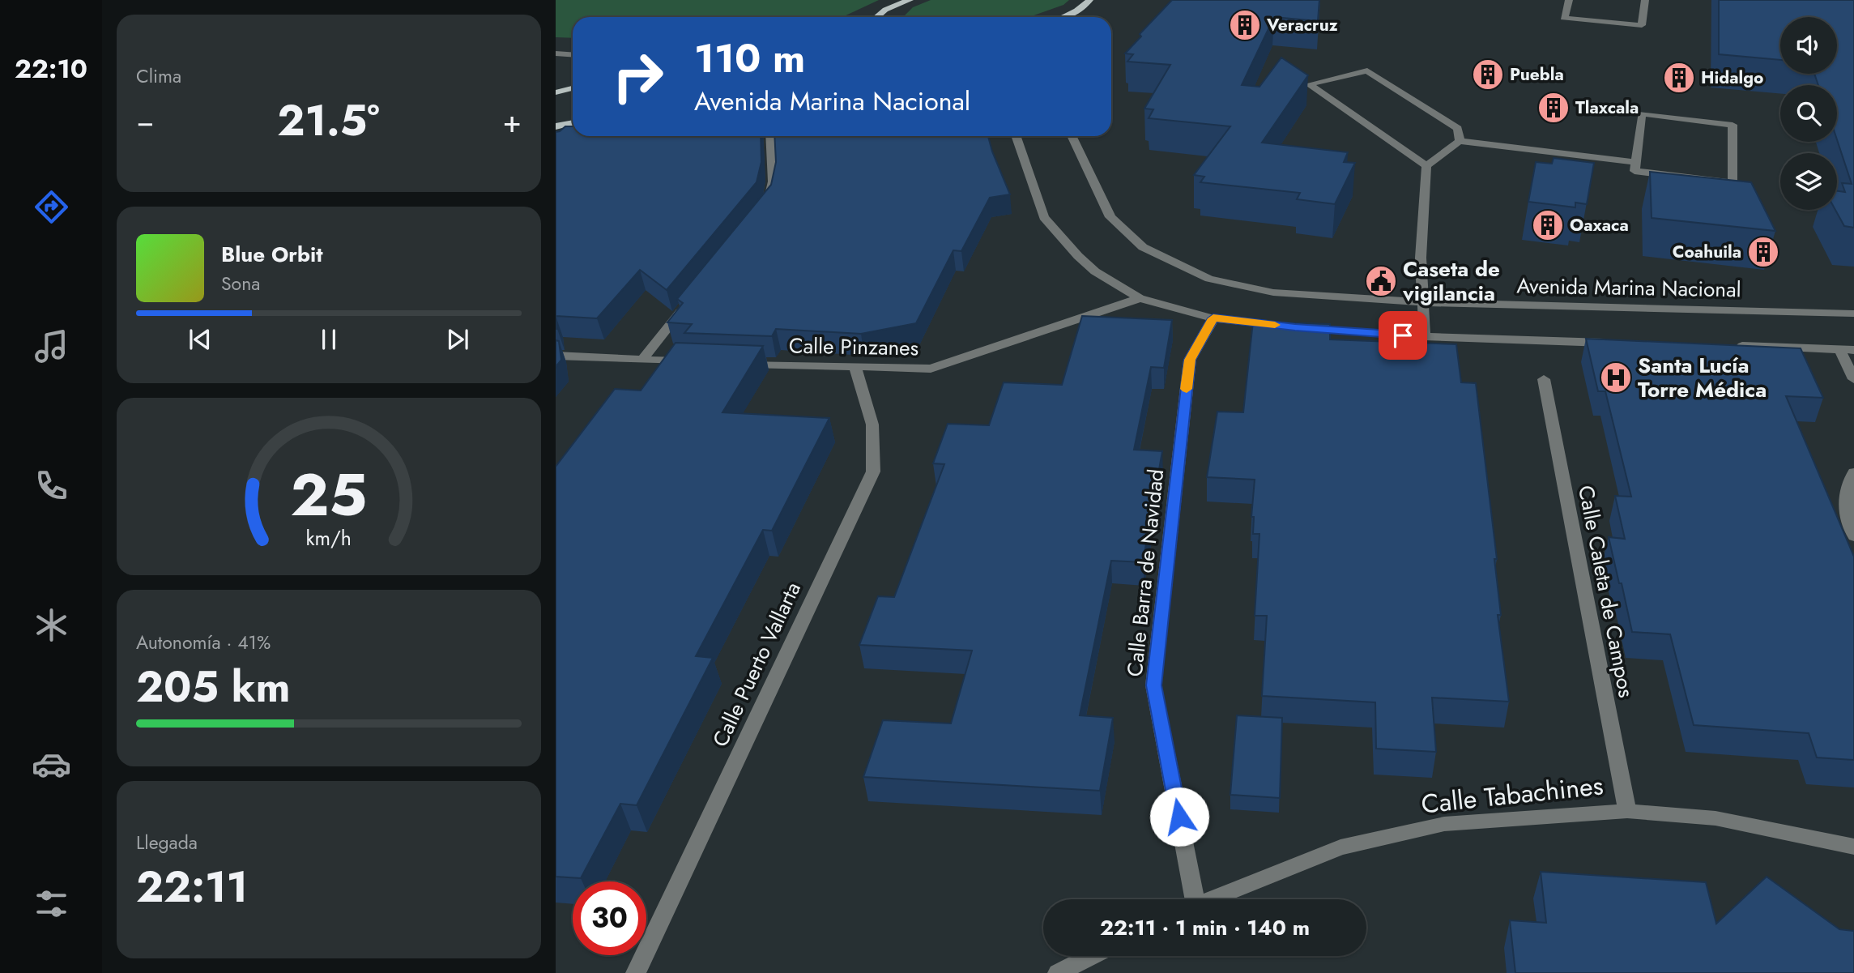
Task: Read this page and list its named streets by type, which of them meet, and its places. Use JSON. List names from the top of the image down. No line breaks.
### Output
{"streets":{"street":["Avenida Marina Nacional","Calle Pinzanes","Calle Barra de Navidad","Calle Caleta de Campos","Calle Puerto Vallarta","Calle Tabachines"]},"crossings":[["Calle Pinzanes","Calle Puerto Vallarta"],["Calle Caleta de Campos","Calle Tabachines"]],"places":{"building":["Veracruz","Puebla","Hidalgo","Tlaxcala","Oaxaca","Coahuila"],"public building":["Caseta de vigilancia"],"hospital":["Santa Lucía Torre Médica"]},"page":{"tabs":"22:10","tile":["Clima",["Autonomía · 41%","205 km"],["Llegada","22:11"]],"turn":["110 m","Avenida Marina Nacional"],"heat":["−","21.5°","+"],"song":["Blue Orbit","Sona"],"limit":"30","trip":"22:11 · 1 min · 140 m","gauge":["25","km/h"]}}
